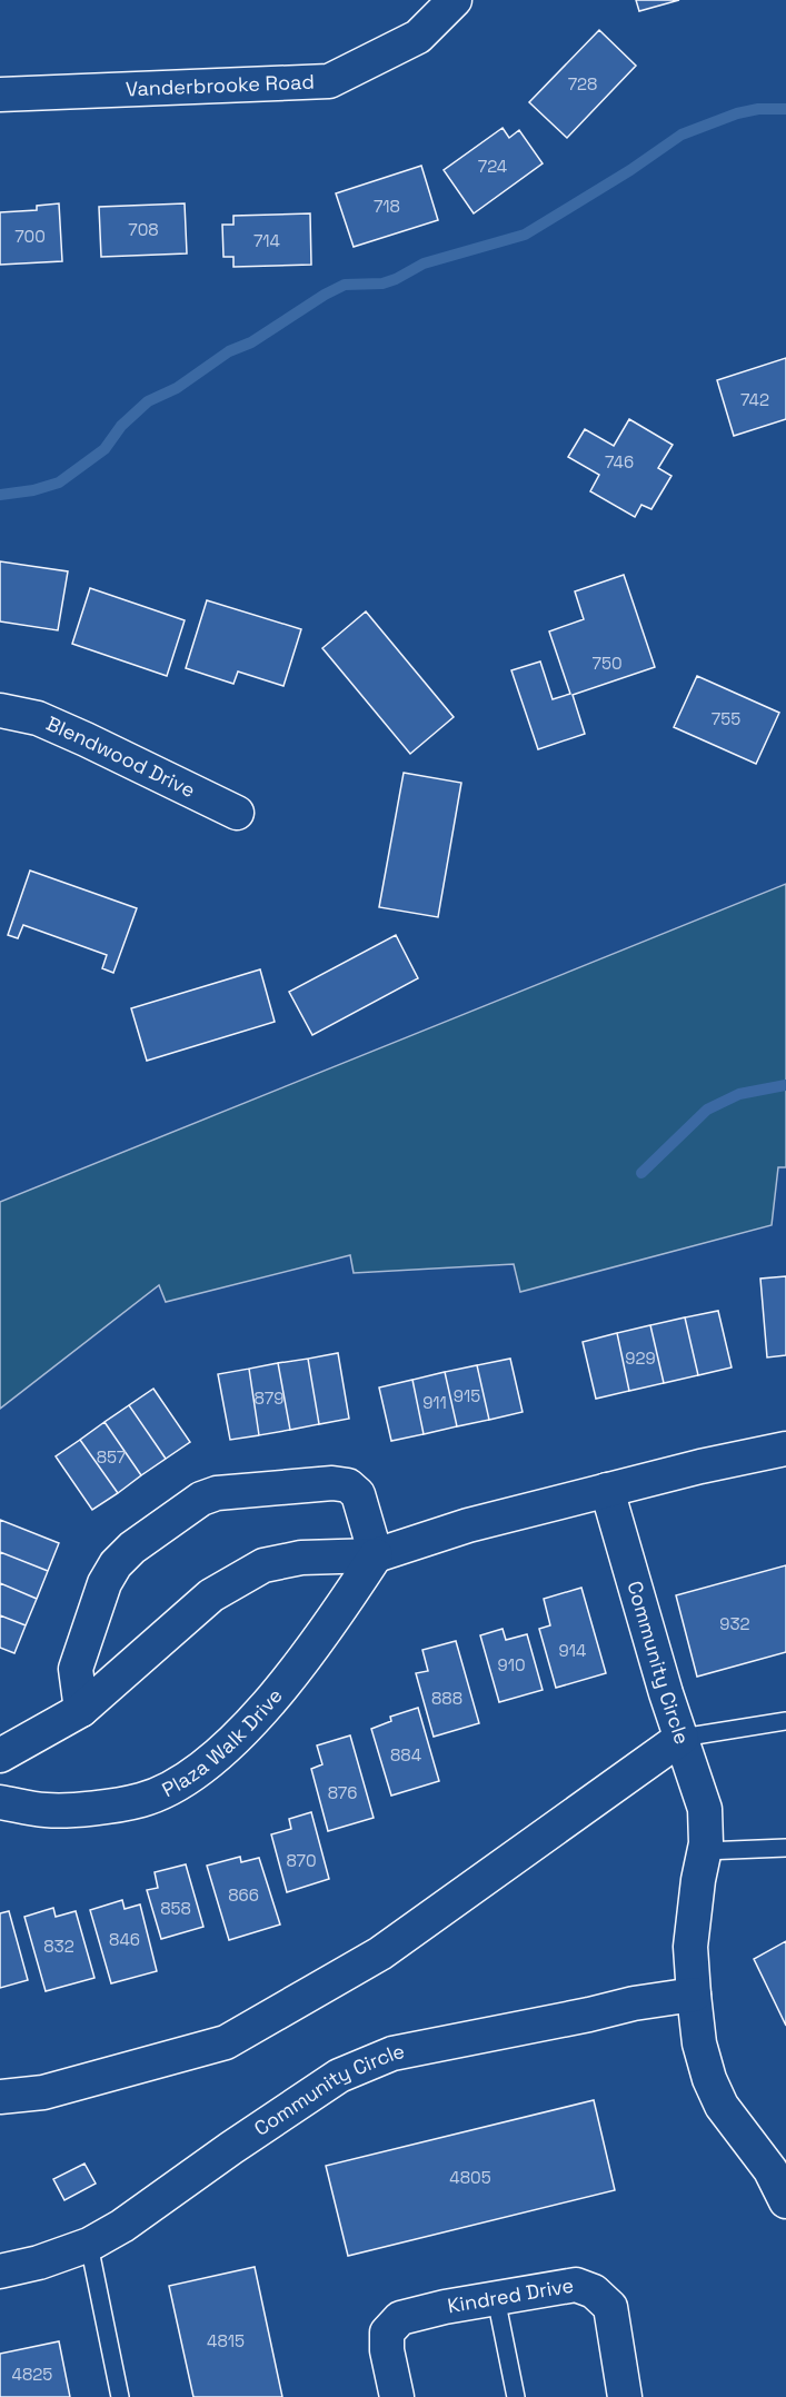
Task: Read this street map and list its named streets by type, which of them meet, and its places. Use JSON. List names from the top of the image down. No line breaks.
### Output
{"streets":{"street":["Vanderbrooke Road","Blendwood Drive","Community Circle","Plaza Walk Drive","Kindred Drive"]},"house_numbers":["728","724","718","708","700","714","742","746","750","755","929","915","879","911","857","932","914","910","888","884","876","870","866","858","846","832","4805","4815","4825"]}
